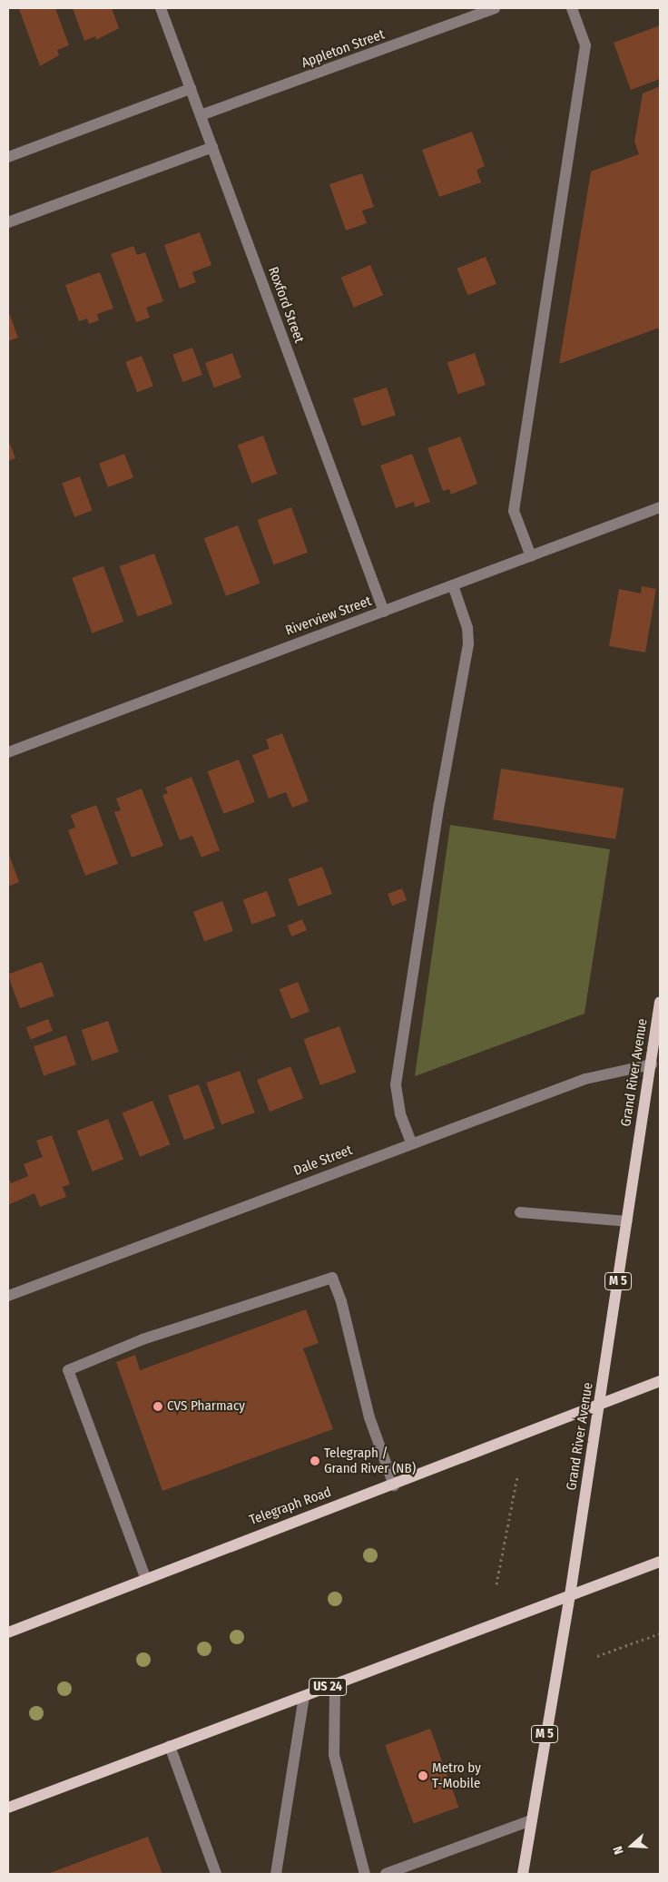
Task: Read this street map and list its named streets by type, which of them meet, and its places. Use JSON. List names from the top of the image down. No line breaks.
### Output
{"streets":{"main road":["Grand River Avenue","M 5","Telegraph Road","US 24"],"street":["Appleton Street","Roxford Street","Riverview Street","Dale Street"]},"crossings":[["Appleton Street","Roxford Street"],["Roxford Street","Riverview Street"],["Grand River Avenue","Dale Street"],["Grand River Avenue","Telegraph Road"],["Grand River Avenue","US 24"]],"places":["CVS Pharmacy","Telegraph / Grand River (NB)","Metro by T-Mobile"],"north":"left"}
